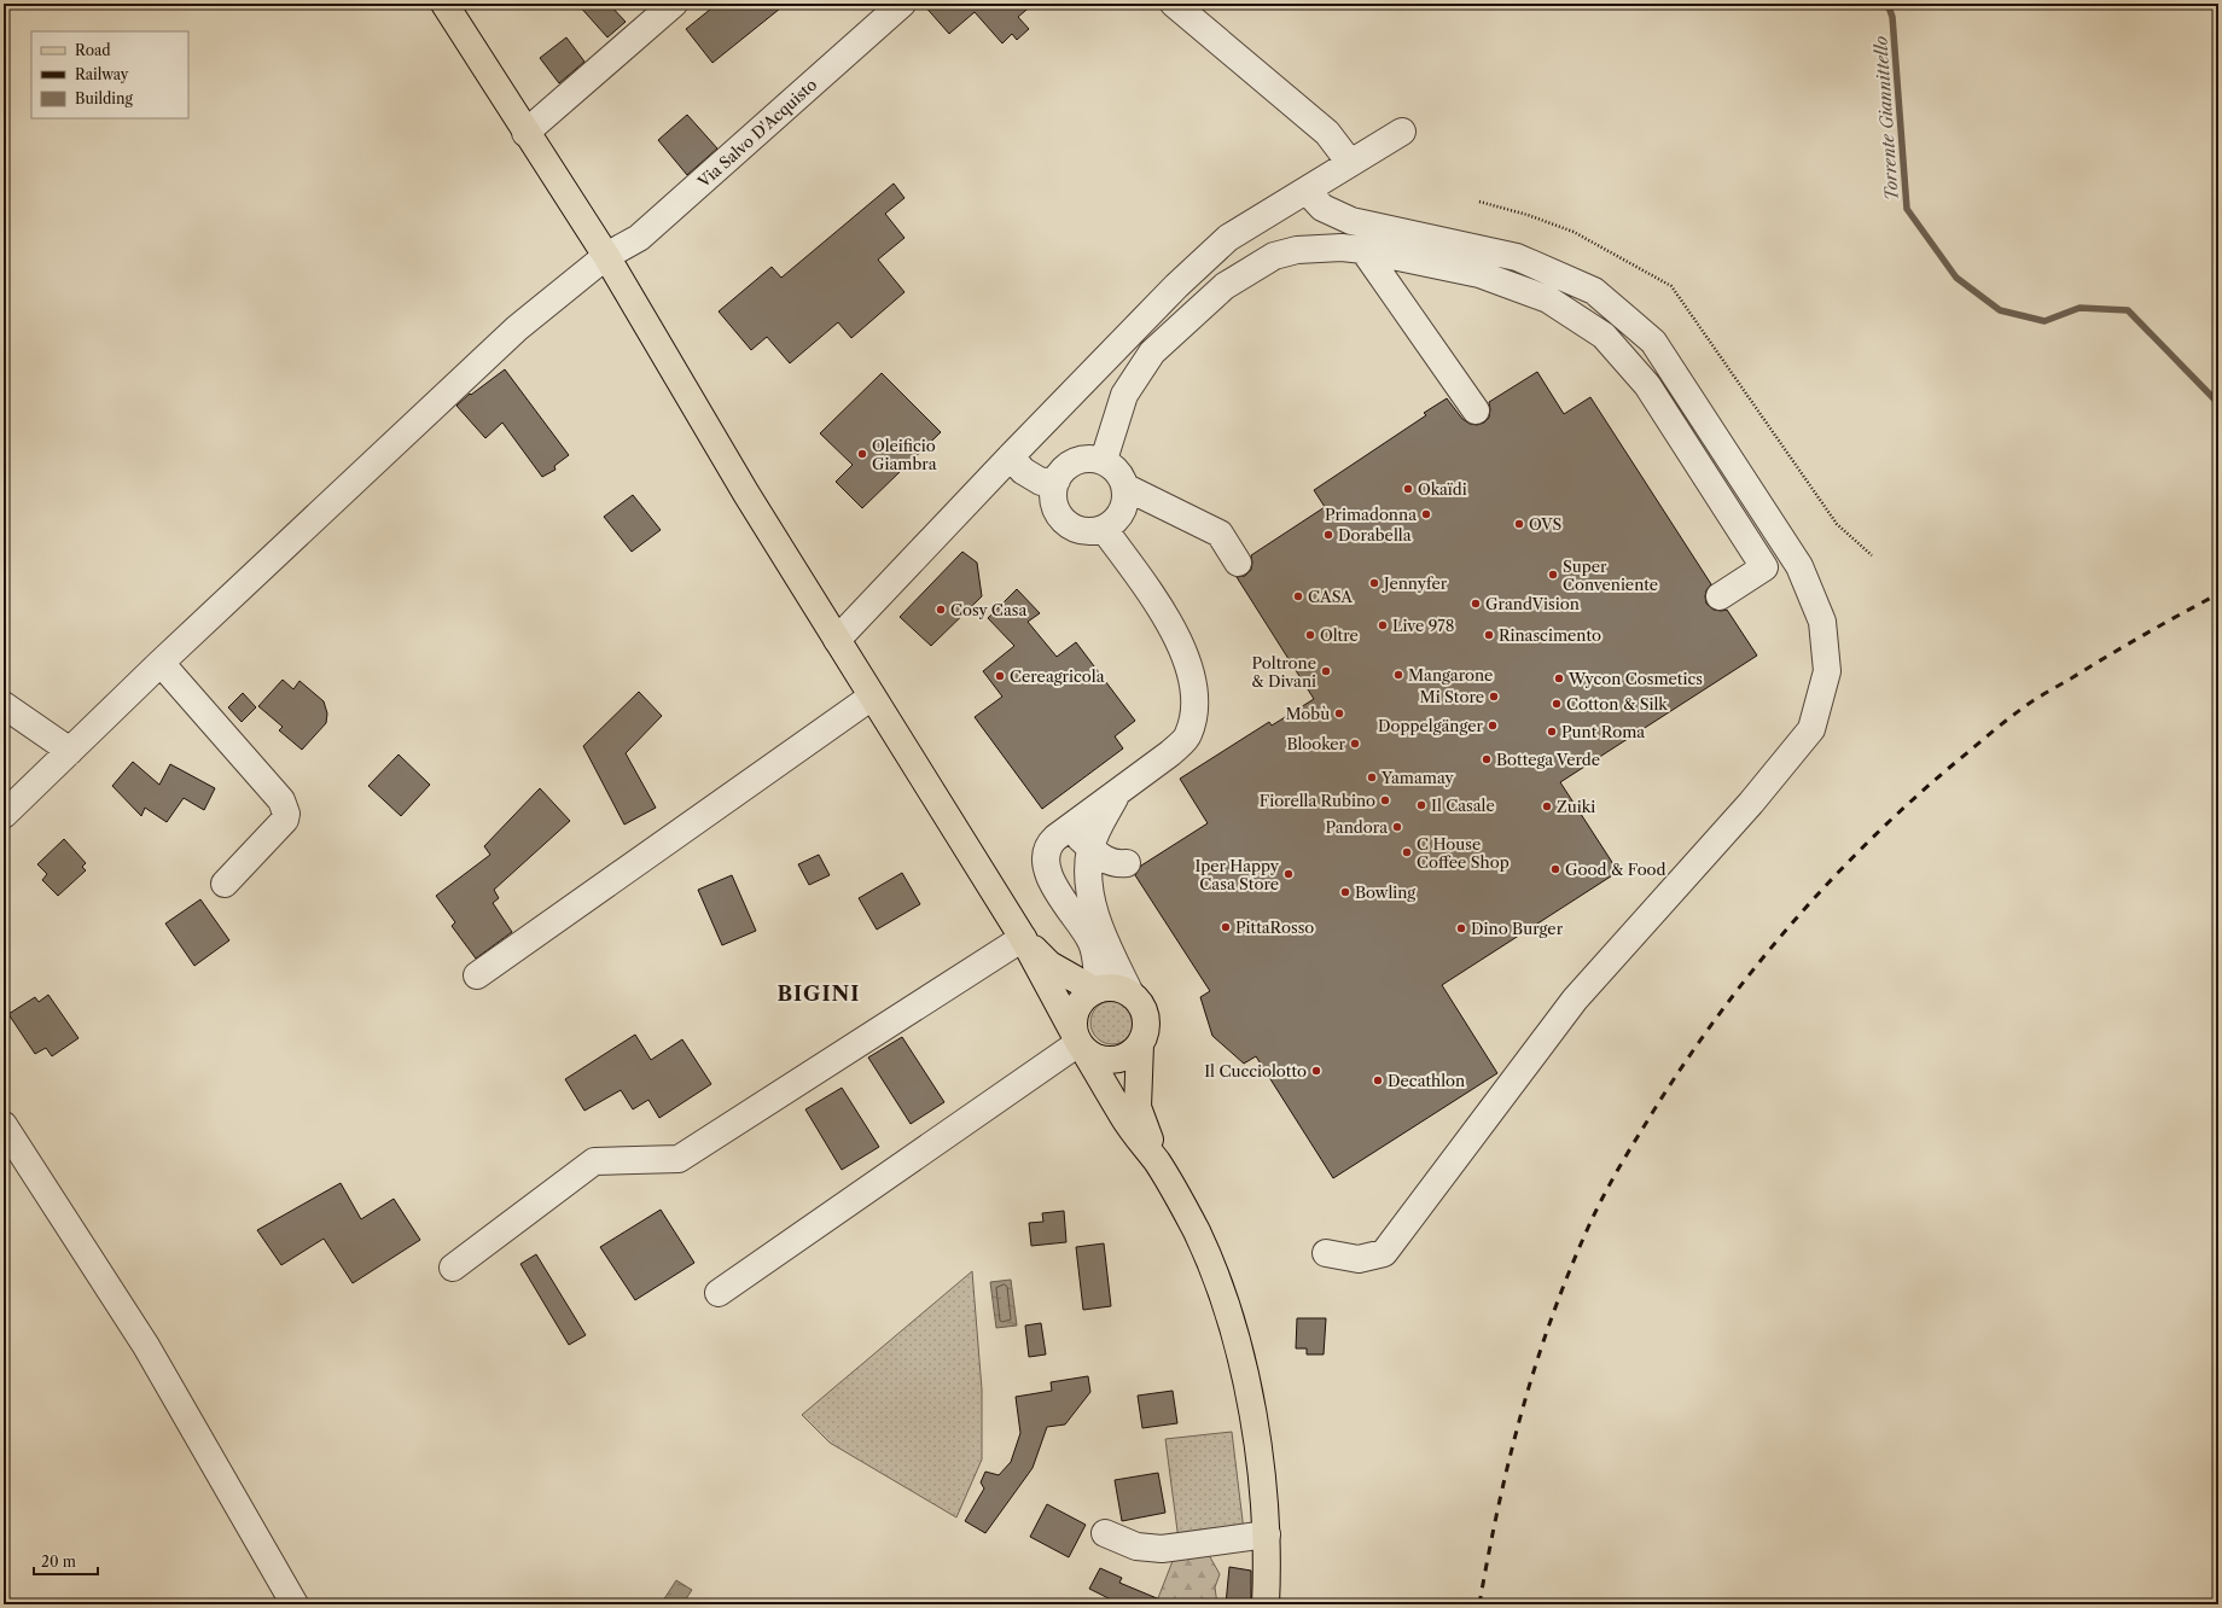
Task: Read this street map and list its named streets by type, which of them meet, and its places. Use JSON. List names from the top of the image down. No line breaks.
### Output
{"streets":{"street":["Via Salvo D'Acquisto"]},"districts":["BIGINI"],"water":["Torrente Giannittello"],"places":["Oleificio Giambra","Okaïdi","Primadonna","OVS","Dorabella","Super Conveniente","Jennyfer","CASA","GrandVision","Cosy Casa","Live 978","Oltre","Rinascimento","Poltrone & Divani","Mangarone","Cereagricola","Wycon Cosmetics","Mi Store","Cotton & Silk","Mobù","Doppelgänger","Punt Roma","Blooker","Bottega Verde","Yamamay","Fiorella Rubino","Il Casale","Zuiki","Pandora","C House Coffee Shop","Good & Food","Iper Happy Casa Store","Bowling","PittaRosso","Dino Burger","Il Cucciolotto","Decathlon"],"legend":["Road","Railway","Building"],"scale_bar":"20 m"}
